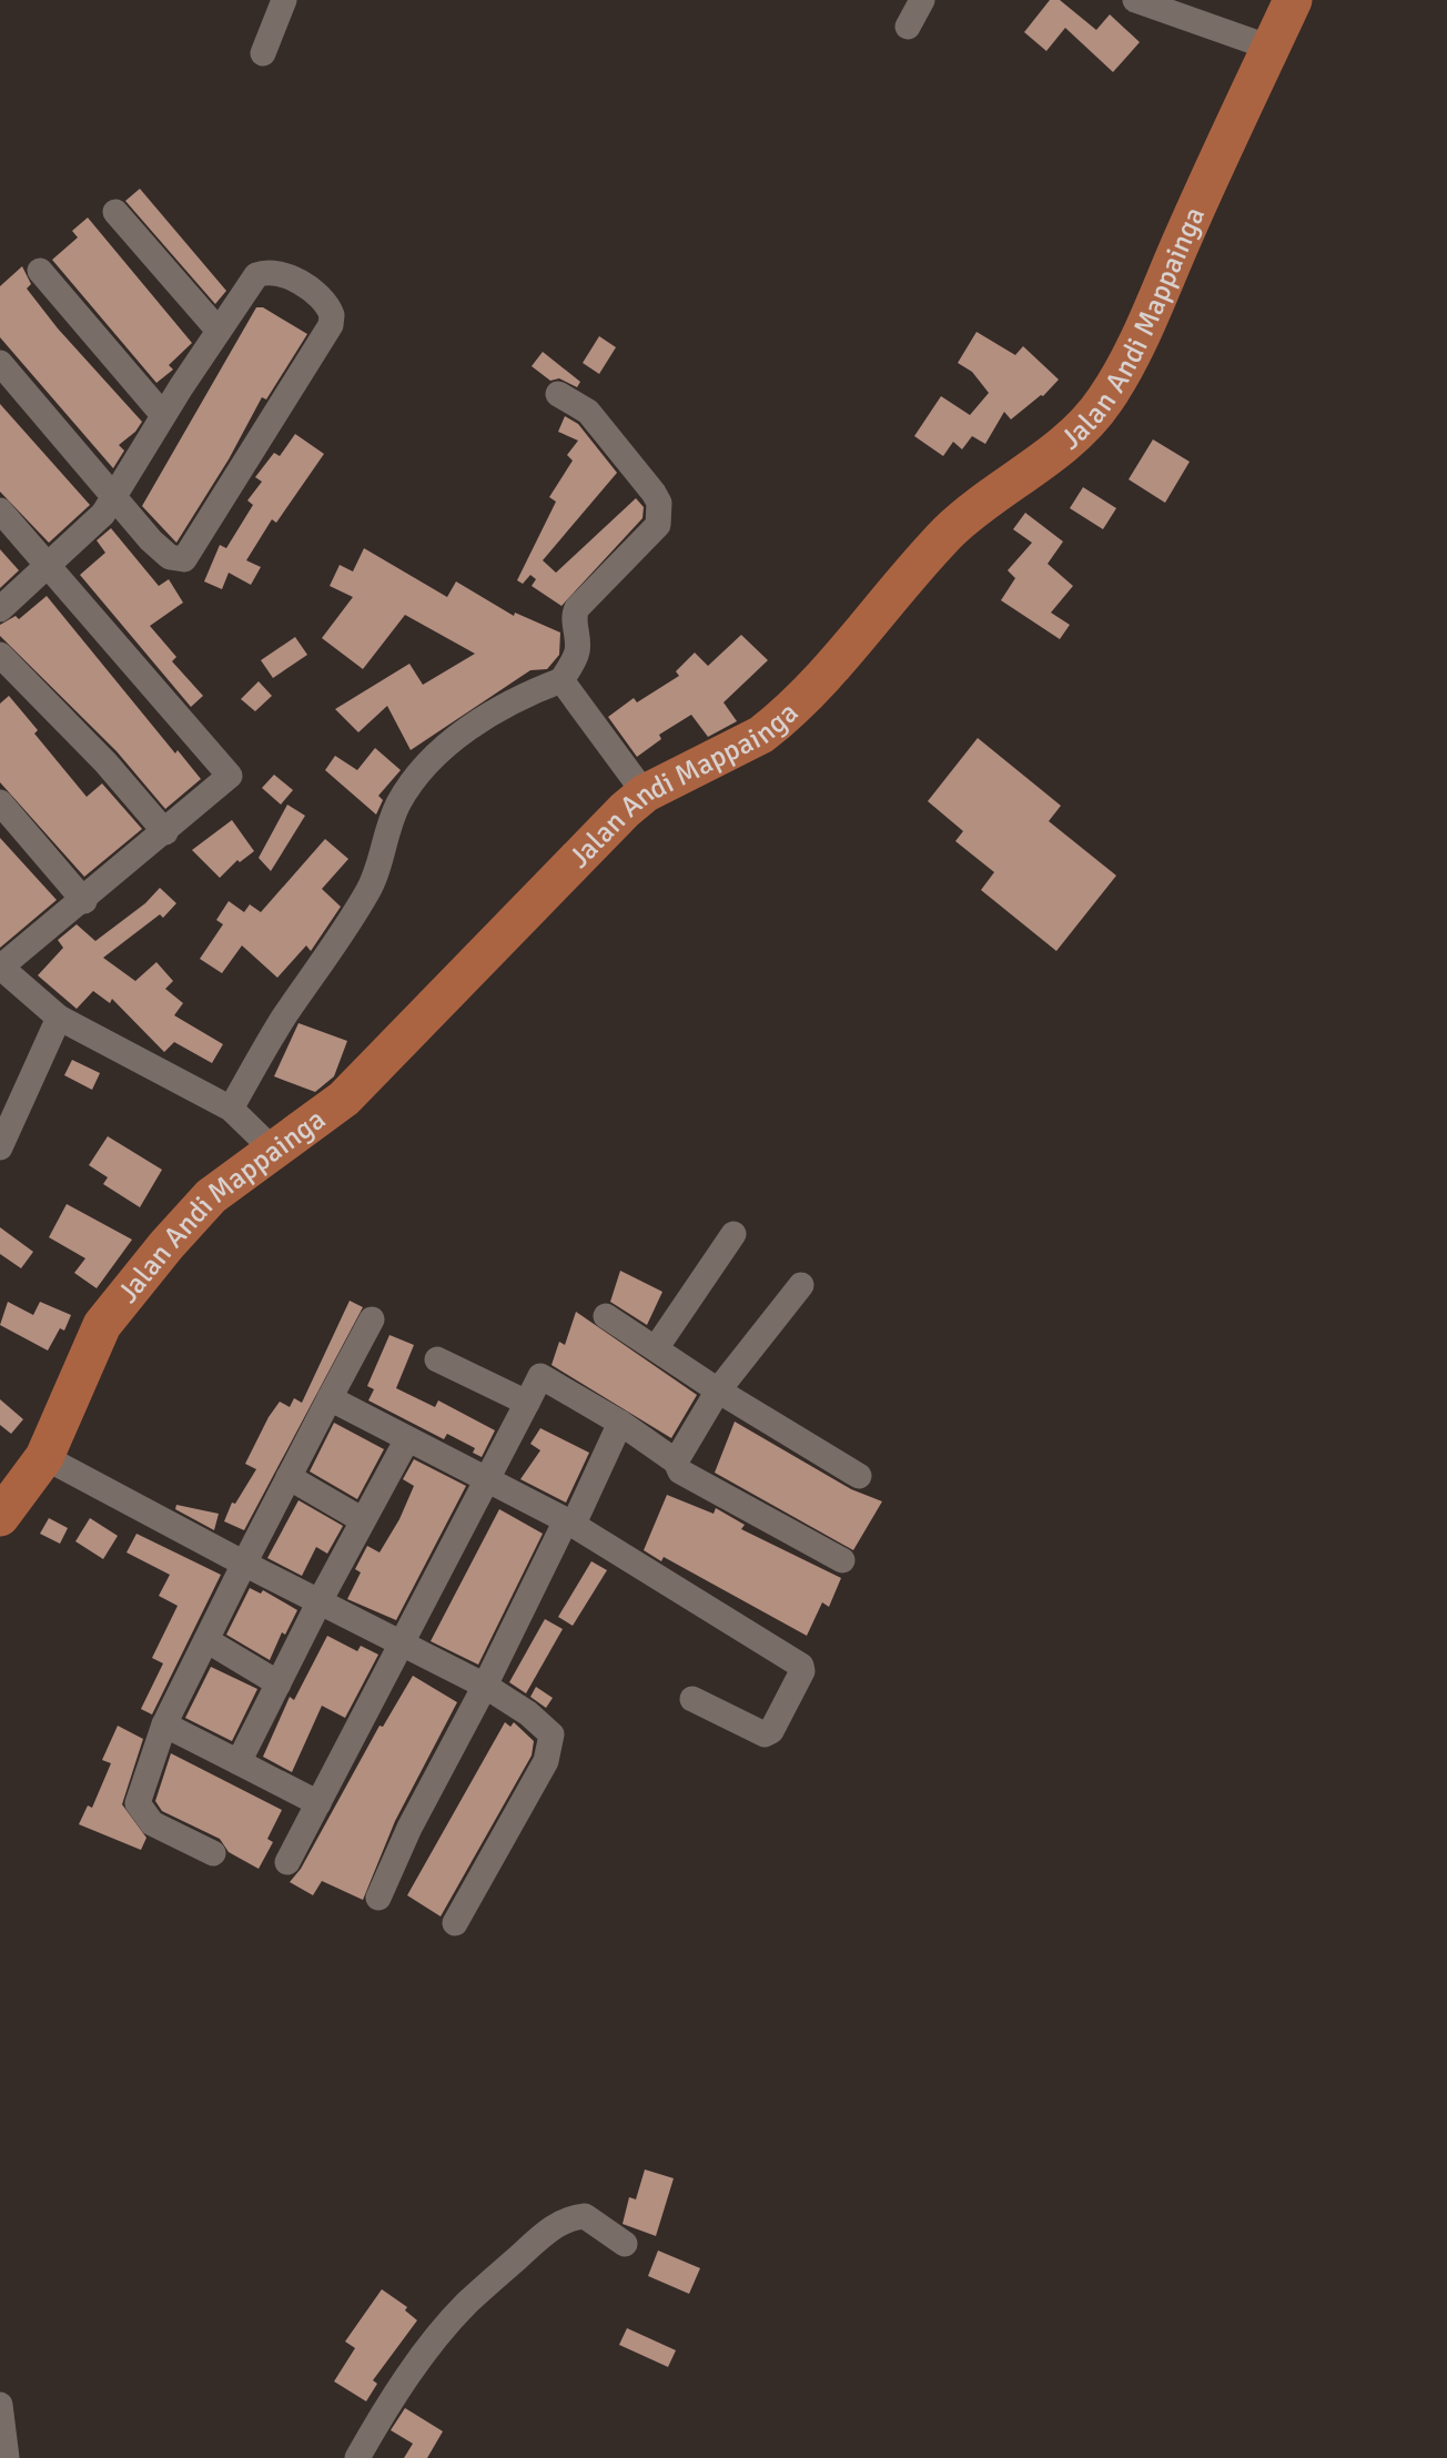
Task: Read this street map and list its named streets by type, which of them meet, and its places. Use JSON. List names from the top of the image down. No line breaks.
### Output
{"streets":{"main road":["Jalan Andi Mappainga"]}}
